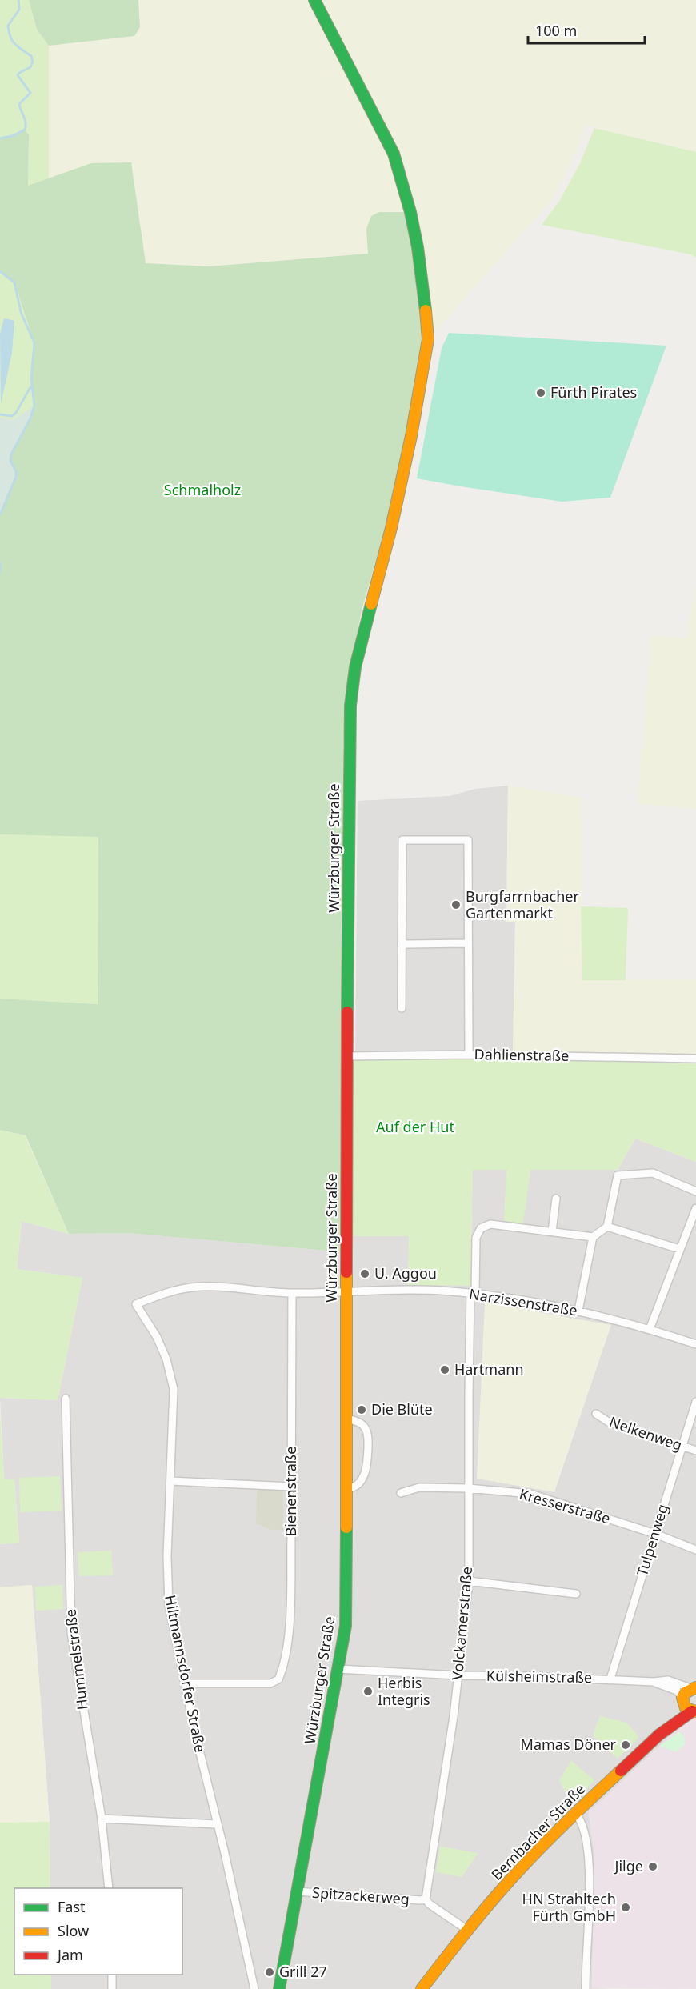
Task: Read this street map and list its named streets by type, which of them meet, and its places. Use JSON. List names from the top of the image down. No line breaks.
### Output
{"streets":{"street":["Würzburger Straße","Dahlienstraße","Narzissenstraße","Nelkenweg","Bienenstraße","Kresserstraße","Tulpenweg","Volckamerstraße","Hummelstraße","Hiltmannsdorfer Straße","Külsheimstraße","Bernbacher Straße","Spitzackerweg"]},"crossings":[["Würzburger Straße","Dahlienstraße"],["Würzburger Straße","Narzissenstraße"],["Würzburger Straße","Külsheimstraße"],["Würzburger Straße","Spitzackerweg"],["Narzissenstraße","Bienenstraße"],["Narzissenstraße","Volckamerstraße"],["Narzissenstraße","Hiltmannsdorfer Straße"],["Nelkenweg","Tulpenweg"],["Bienenstraße","Hiltmannsdorfer Straße"],["Kresserstraße","Tulpenweg"],["Kresserstraße","Volckamerstraße"],["Tulpenweg","Külsheimstraße"],["Volckamerstraße","Külsheimstraße"],["Volckamerstraße","Spitzackerweg"]],"parks":["Schmalholz","Auf der Hut"],"places":["Fürth Pirates","Burgfarrnbacher Gartenmarkt","U. Aggou","Hartmann","Die Blüte","Herbis Integris","Mamas Döner","Jilge","HN Strahltech Fürth GmbH","Grill 27"],"legend":["Fast","Slow","Jam"],"scale_bar":"100 m"}
